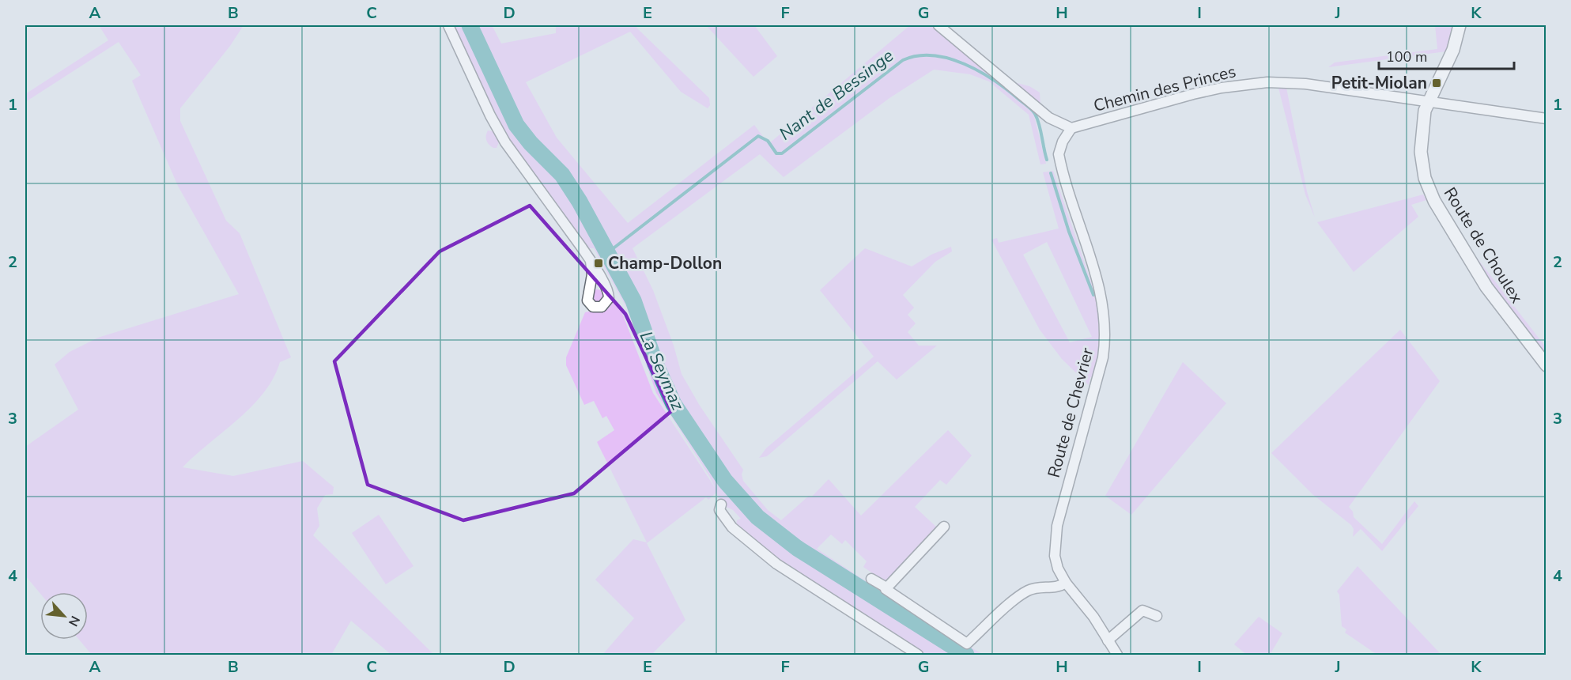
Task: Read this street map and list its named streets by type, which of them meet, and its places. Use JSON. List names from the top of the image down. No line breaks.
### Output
{"streets":{"street":["Chemin des Princes","Route de Choulex","Route de Chevrier"]},"crossings":[["Chemin des Princes","Route de Choulex"],["Chemin des Princes","Route de Chevrier"]],"water":["Nant de Bessinge","La Seymaz"],"places":{"transit":["Petit-Miolan","Champ-Dollon"]},"scale_bar":"100 m","north":"bottom right","grid":{"columns":["A","B","C","D","E","F","G","H","I","J","K"],"rows":["1","2","3","4"]}}
